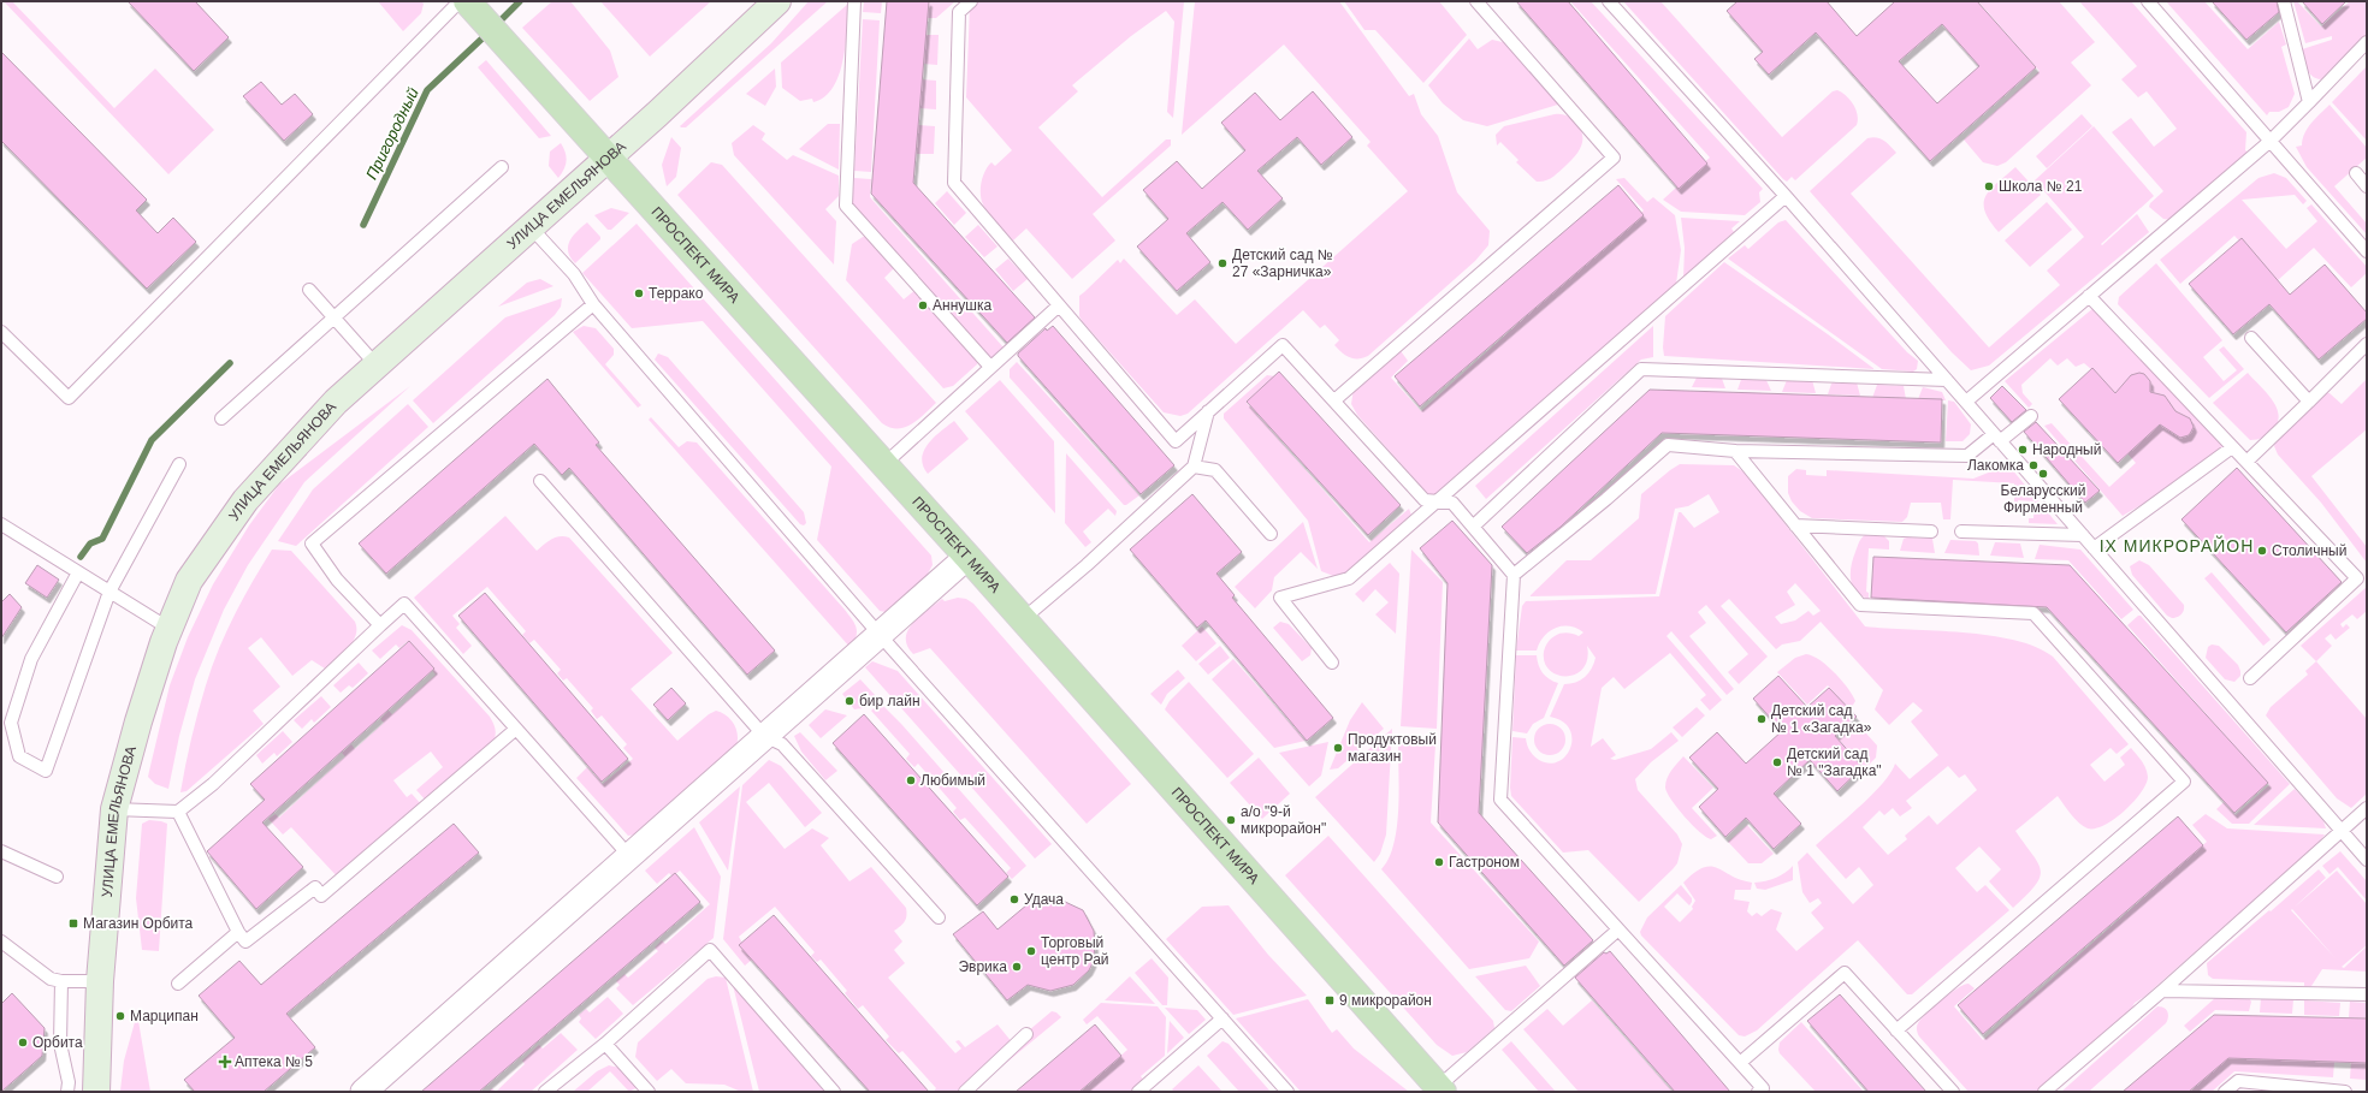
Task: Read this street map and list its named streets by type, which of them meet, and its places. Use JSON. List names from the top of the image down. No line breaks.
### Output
{"streets":{"main road":["УЛИЦА ЕМЕЛЬЯНОВА","ПРОСПЕКТ МИРА"]},"crossings":[["УЛИЦА ЕМЕЛЬЯНОВА","ПРОСПЕКТ МИРА"]],"districts":["IX МИКРОРАЙОН"],"water":["Пригородный"],"places":{"other":["Школа № 21","Детский сад № 27 «Зарничка»","Террако","Аннушка","Народный","Лакомка","Беларусский Фирменный","Столичный","бир лайн","Детский сад № 1 «Загадка»","Продуктовый магазин","Детский сад № 1 \"Загадка\"","Любимый","а/о \"9-й микрорайон\"","Гастроном","Удача","Торговый центр Рай","Эврика","Марципан","Орбита"],"transit":["Магазин Орбита","9 микрорайон"],"health":["Аптека № 5"]}}
